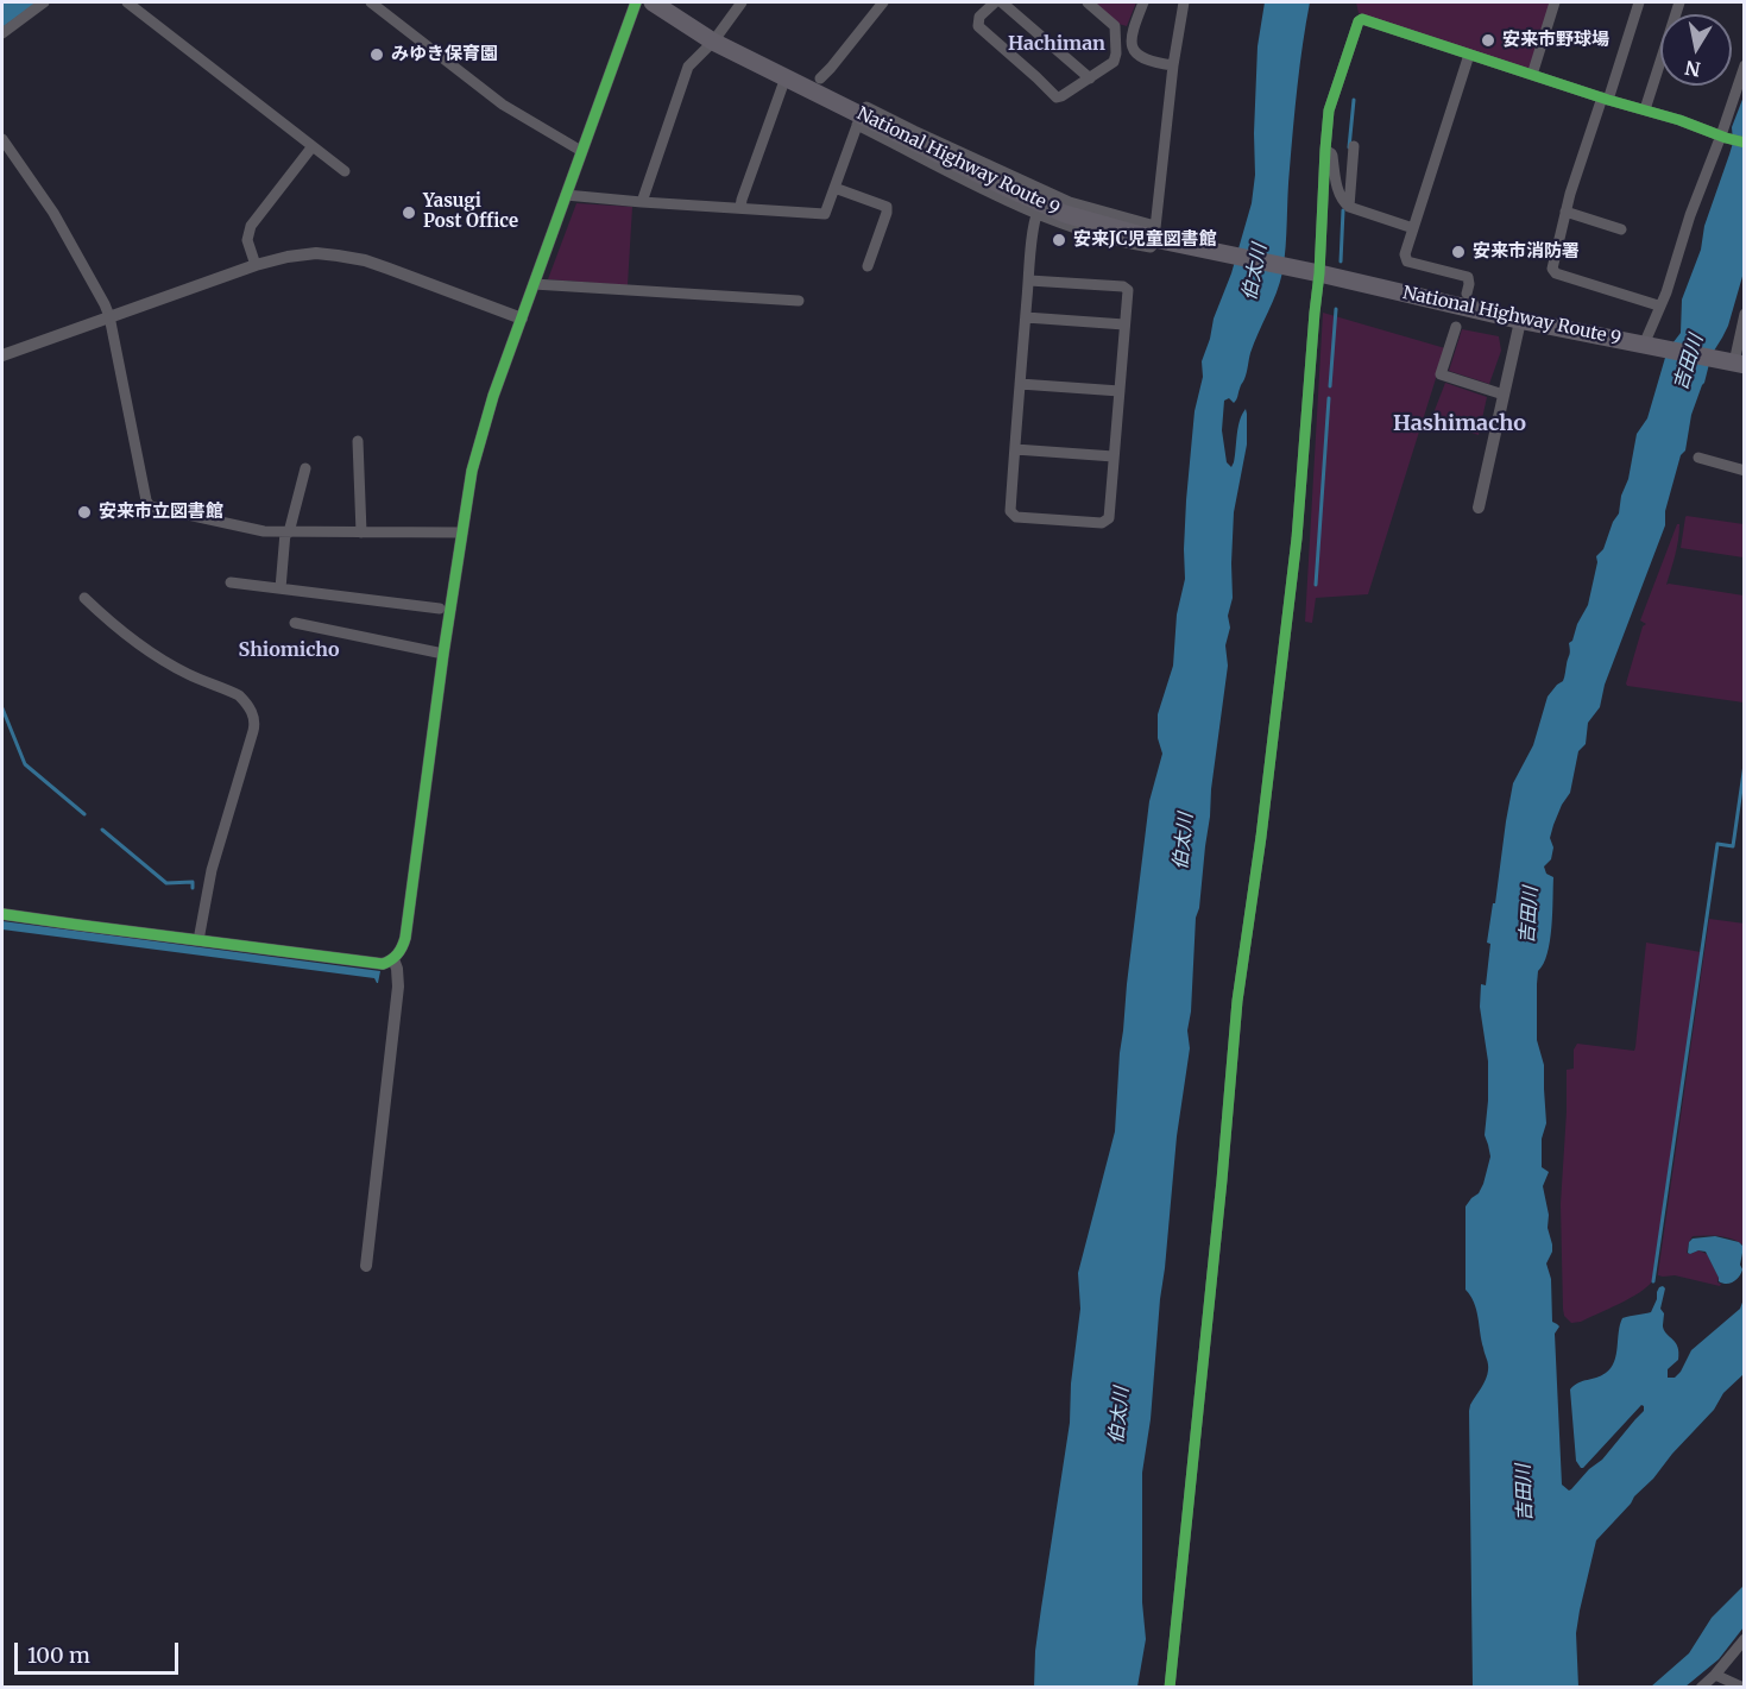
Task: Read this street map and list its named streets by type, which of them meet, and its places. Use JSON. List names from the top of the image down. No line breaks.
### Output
{"streets":{"highway":["National Highway Route 9"]},"districts":["Hachiman","Hashimacho","Shiomicho"],"water":["伯太川","吉田川"],"places":["安来市野球場","みゆき保育園","Yasugi Post Office","安来JC児童図書館","安来市消防署","安来市立図書館"],"scale_bar":"100 m","north":"bottom"}
